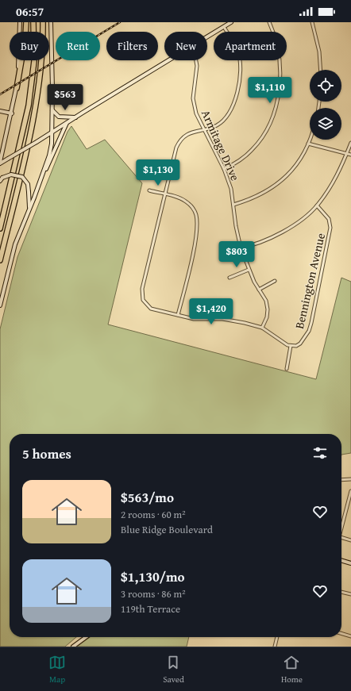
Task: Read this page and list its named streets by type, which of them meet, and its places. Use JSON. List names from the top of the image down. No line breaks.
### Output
{"streets":{"street":["Armitage Drive","Bennington Avenue"]},"page":{"status":"06:57","chip":["Buy","Rent","Filters","New","Apartment"],"price":["$1,110","$563","$1,130","$803","$1,420"],"heading":"5 homes","list":[{"name":"$563/mo","note":"2 rooms · 60 m² · Blue Ridge Boulevard"},{"name":"$1,130/mo","note":"3 rooms · 86 m² · 119th Terrace"}],"tabs":["Map","Saved","Home"]}}
